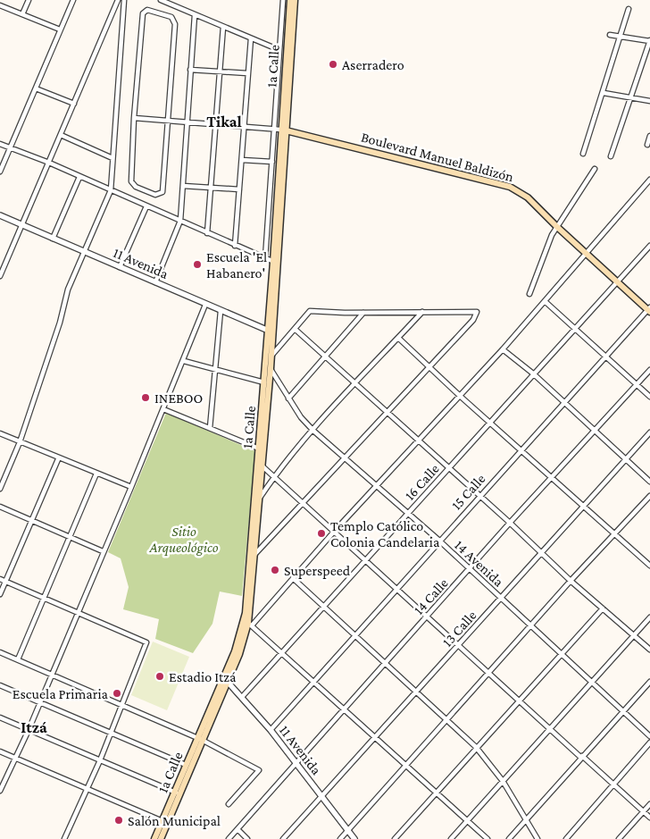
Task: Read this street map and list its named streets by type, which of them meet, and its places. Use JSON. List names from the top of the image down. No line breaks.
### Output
{"streets":{"main road":["1a Calle","Boulevard Manuel Baldizón"],"street":["11 Avenida","16 Calle","15 Calle","14 Avenida","14 Calle","13 Calle"]},"crossings":[["1a Calle","Boulevard Manuel Baldizón"],["1a Calle","11 Avenida"],["1a Calle","14 Avenida"],["Boulevard Manuel Baldizón","16 Calle"],["Boulevard Manuel Baldizón","15 Calle"],["11 Avenida","16 Calle"],["11 Avenida","15 Calle"],["11 Avenida","14 Calle"],["11 Avenida","13 Calle"],["16 Calle","14 Avenida"],["15 Calle","14 Avenida"],["14 Avenida","14 Calle"],["14 Avenida","13 Calle"]],"districts":["Tikal","Itzá"],"parks":["Sitio Arqueológico"],"places":["Aserradero","Escuela 'El Habanero'","INEBOO","Templo Católico Colonia Candelaria","Superspeed","Estadio Itzá","Escuela Primaria","Salón Municipal"]}
